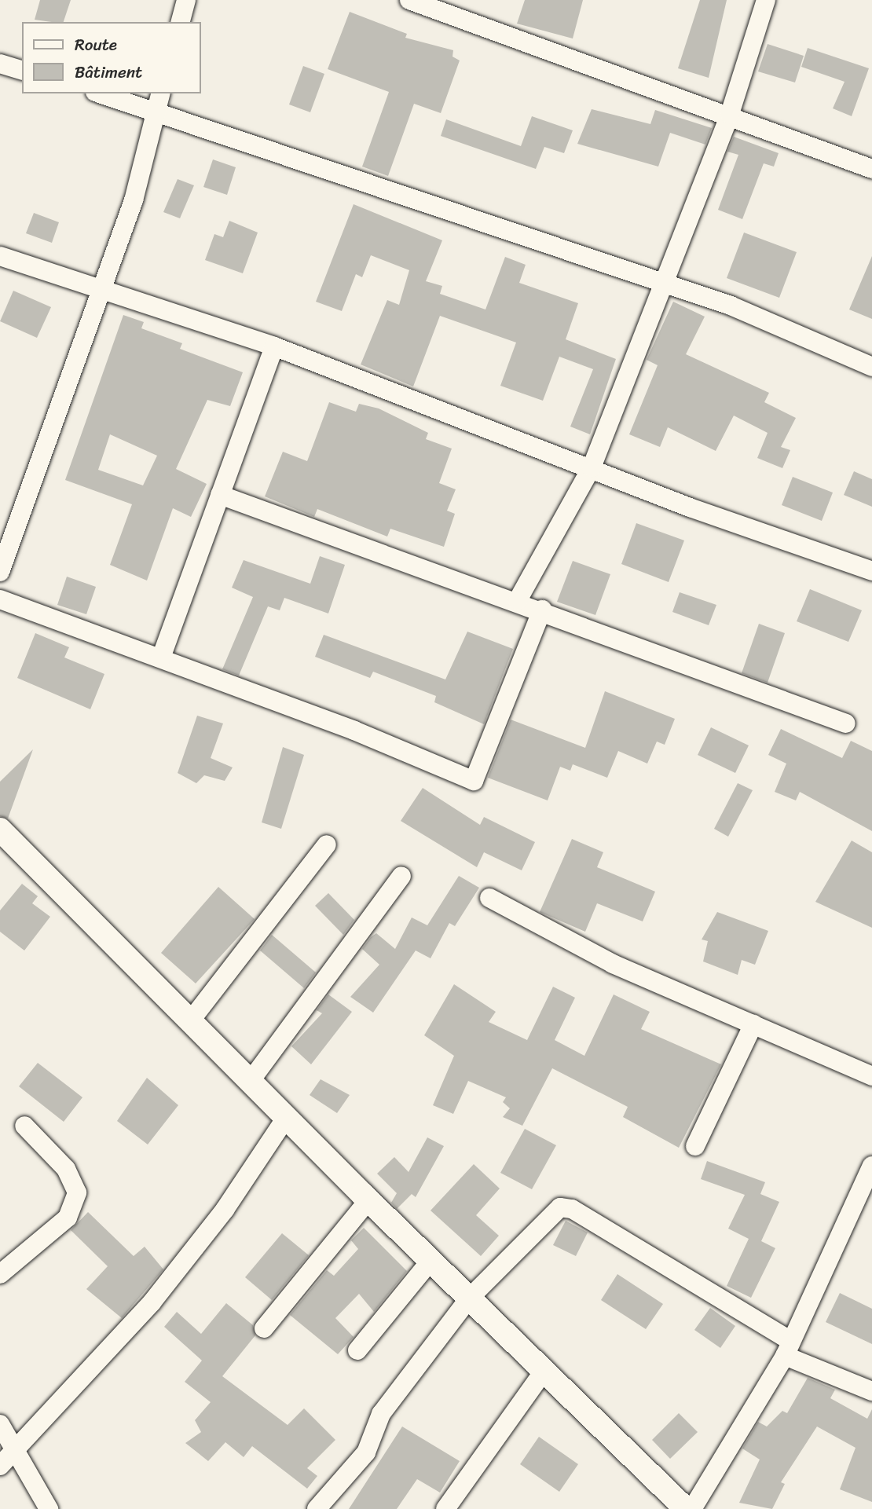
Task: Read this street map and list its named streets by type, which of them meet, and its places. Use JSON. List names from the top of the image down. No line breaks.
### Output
{"legend":["Route","Bâtiment"]}
